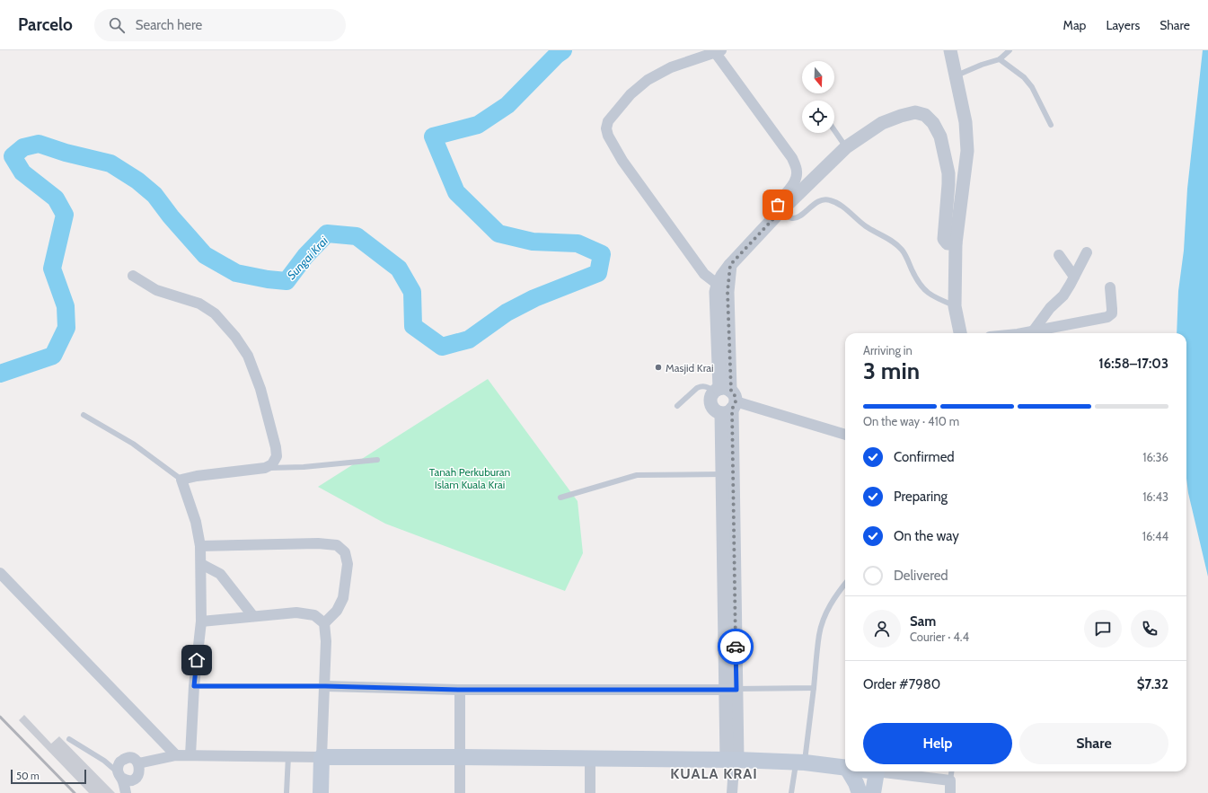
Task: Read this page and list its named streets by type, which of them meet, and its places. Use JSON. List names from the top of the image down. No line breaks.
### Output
{"districts":["KUALA KRAI"],"water":["Sungai Krai"],"parks":["Tanah Perkuburan Islam Kuala Krai"],"places":["Masjid Krai"],"scale_bar":"50 m","north":"bottom","page":{"header":"Parcelo","search":"Search here","nav":["Map","Layers","Share"],"heading":["3 min","Arriving in","16:58–17:03"],"panel":["Sam","Courier · 4.4","Order #7980","$7.32"],"bar":"On the way · 410 m","list":[["Confirmed","16:36"],["Preparing","16:43"],["On the way","16:44"],"Delivered"],"buttons":["Help","Share"],"scale":"50 m"}}
